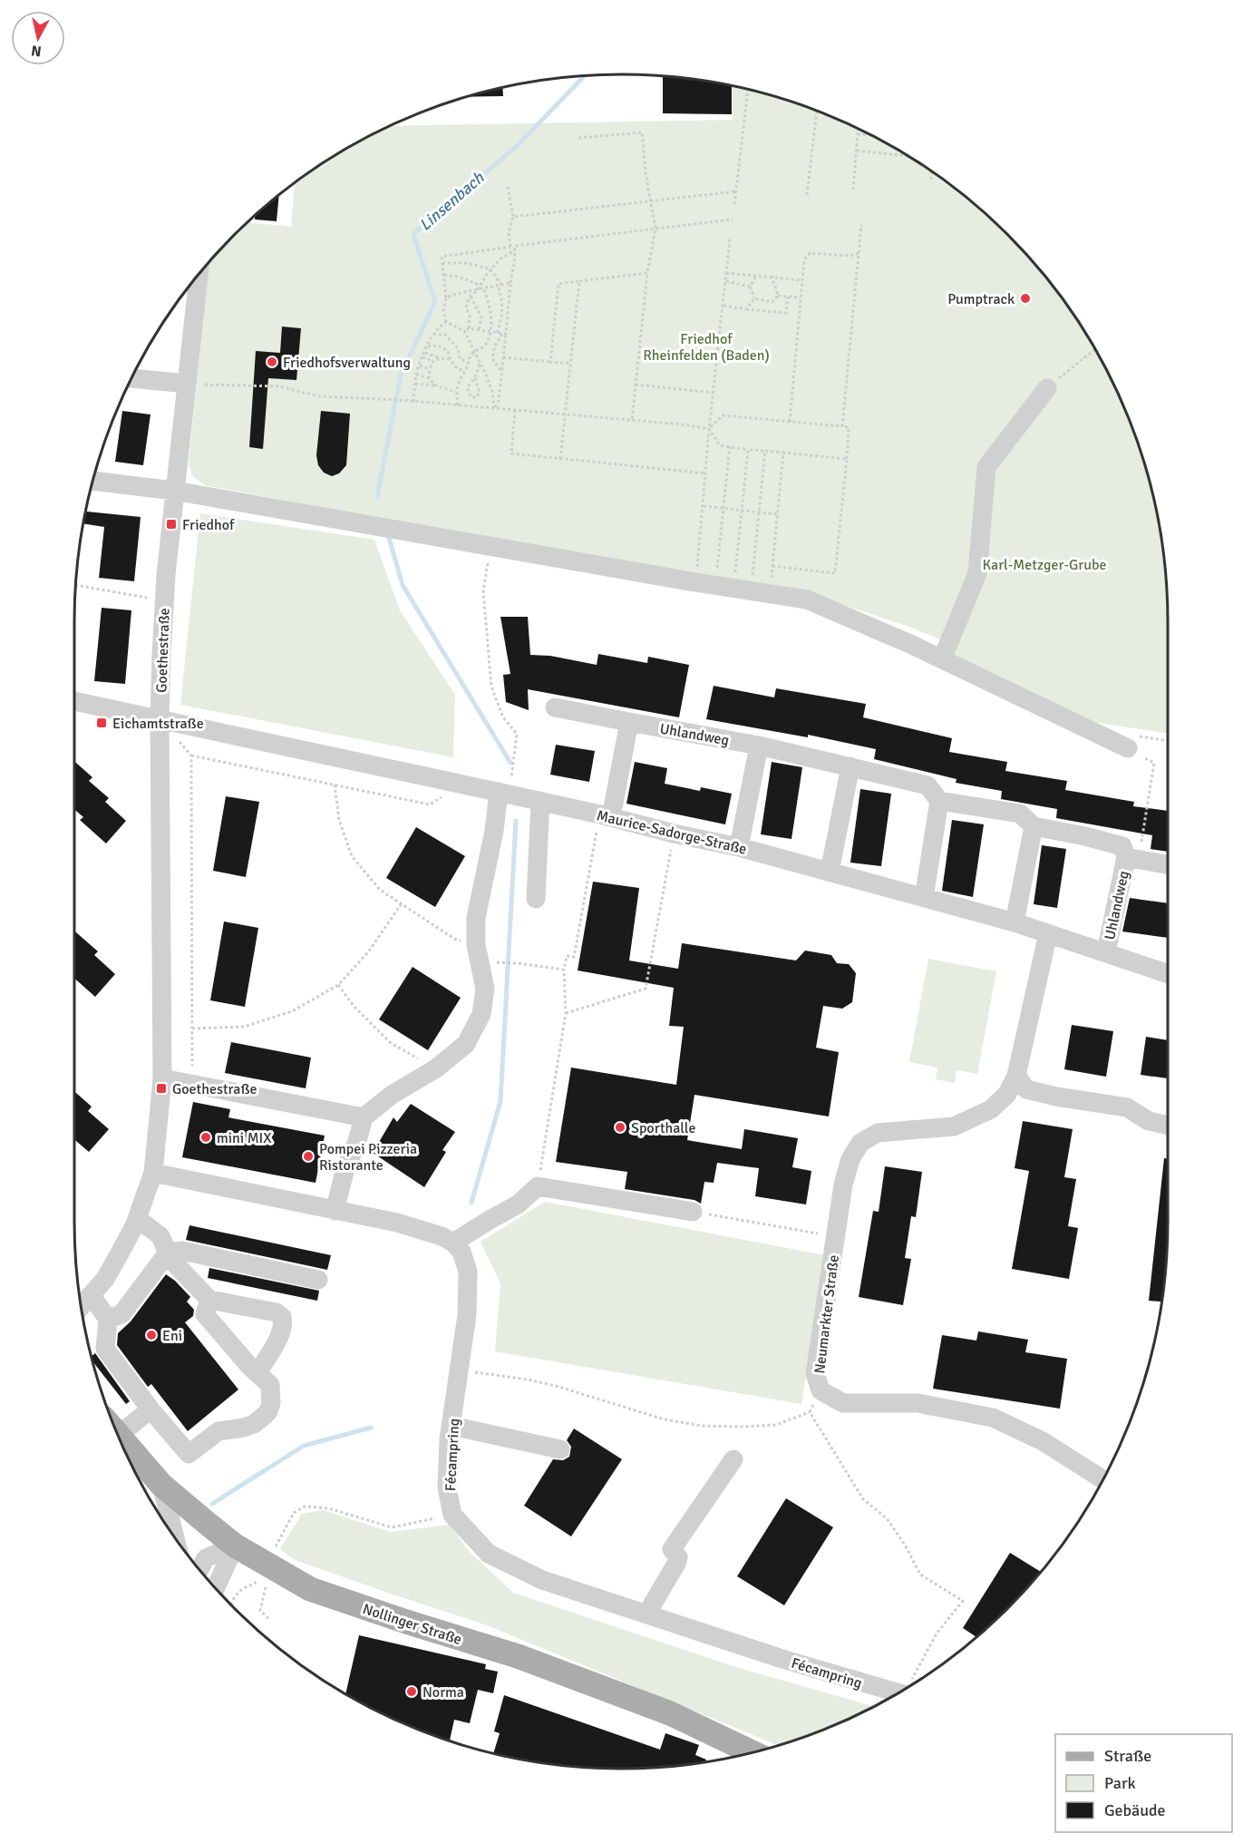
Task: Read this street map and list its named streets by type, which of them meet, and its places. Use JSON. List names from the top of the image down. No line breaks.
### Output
{"streets":{"main road":["Nollinger Straße"],"street":["Goethestraße","Uhlandweg","Maurice-Sadorge-Straße","Neumarkter Straße","Fécampring"]},"crossings":[["Goethestraße","Maurice-Sadorge-Straße"],["Uhlandweg","Maurice-Sadorge-Straße"],["Maurice-Sadorge-Straße","Neumarkter Straße"]],"water":["Linsenbach"],"parks":["Friedhof Rheinfelden (Baden)","Karl-Metzger-Grube"],"places":{"other":["Pumptrack","Friedhofsverwaltung","Sporthalle","mini MIX","Pompei Pizzeria Ristorante","Eni","Norma"],"transit":["Friedhof","Eichamtstraße","Goethestraße"]},"legend":["Straße","Park","Gebäude"],"north":"bottom"}
